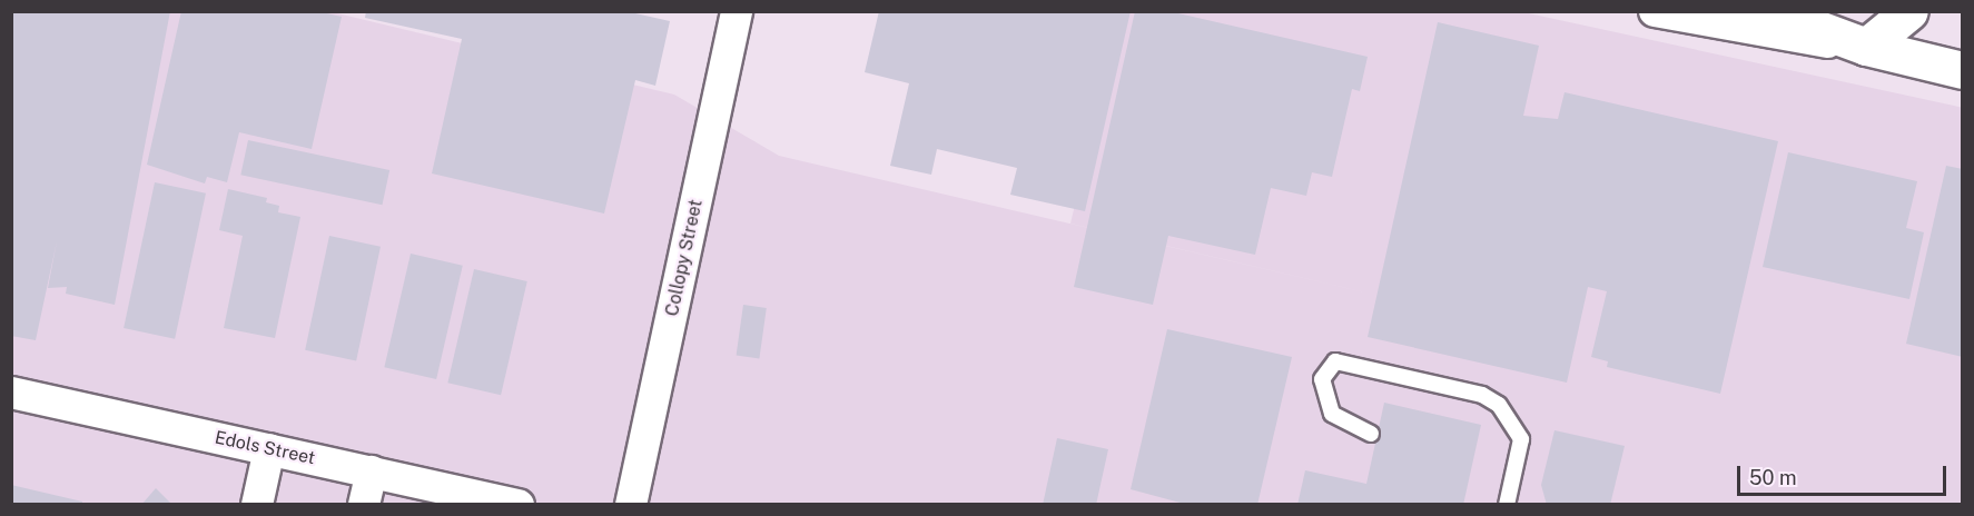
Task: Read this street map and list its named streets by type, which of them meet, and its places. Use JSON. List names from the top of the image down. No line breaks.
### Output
{"streets":{"street":["Collopy Street","Edols Street"]},"scale_bar":"50 m"}
